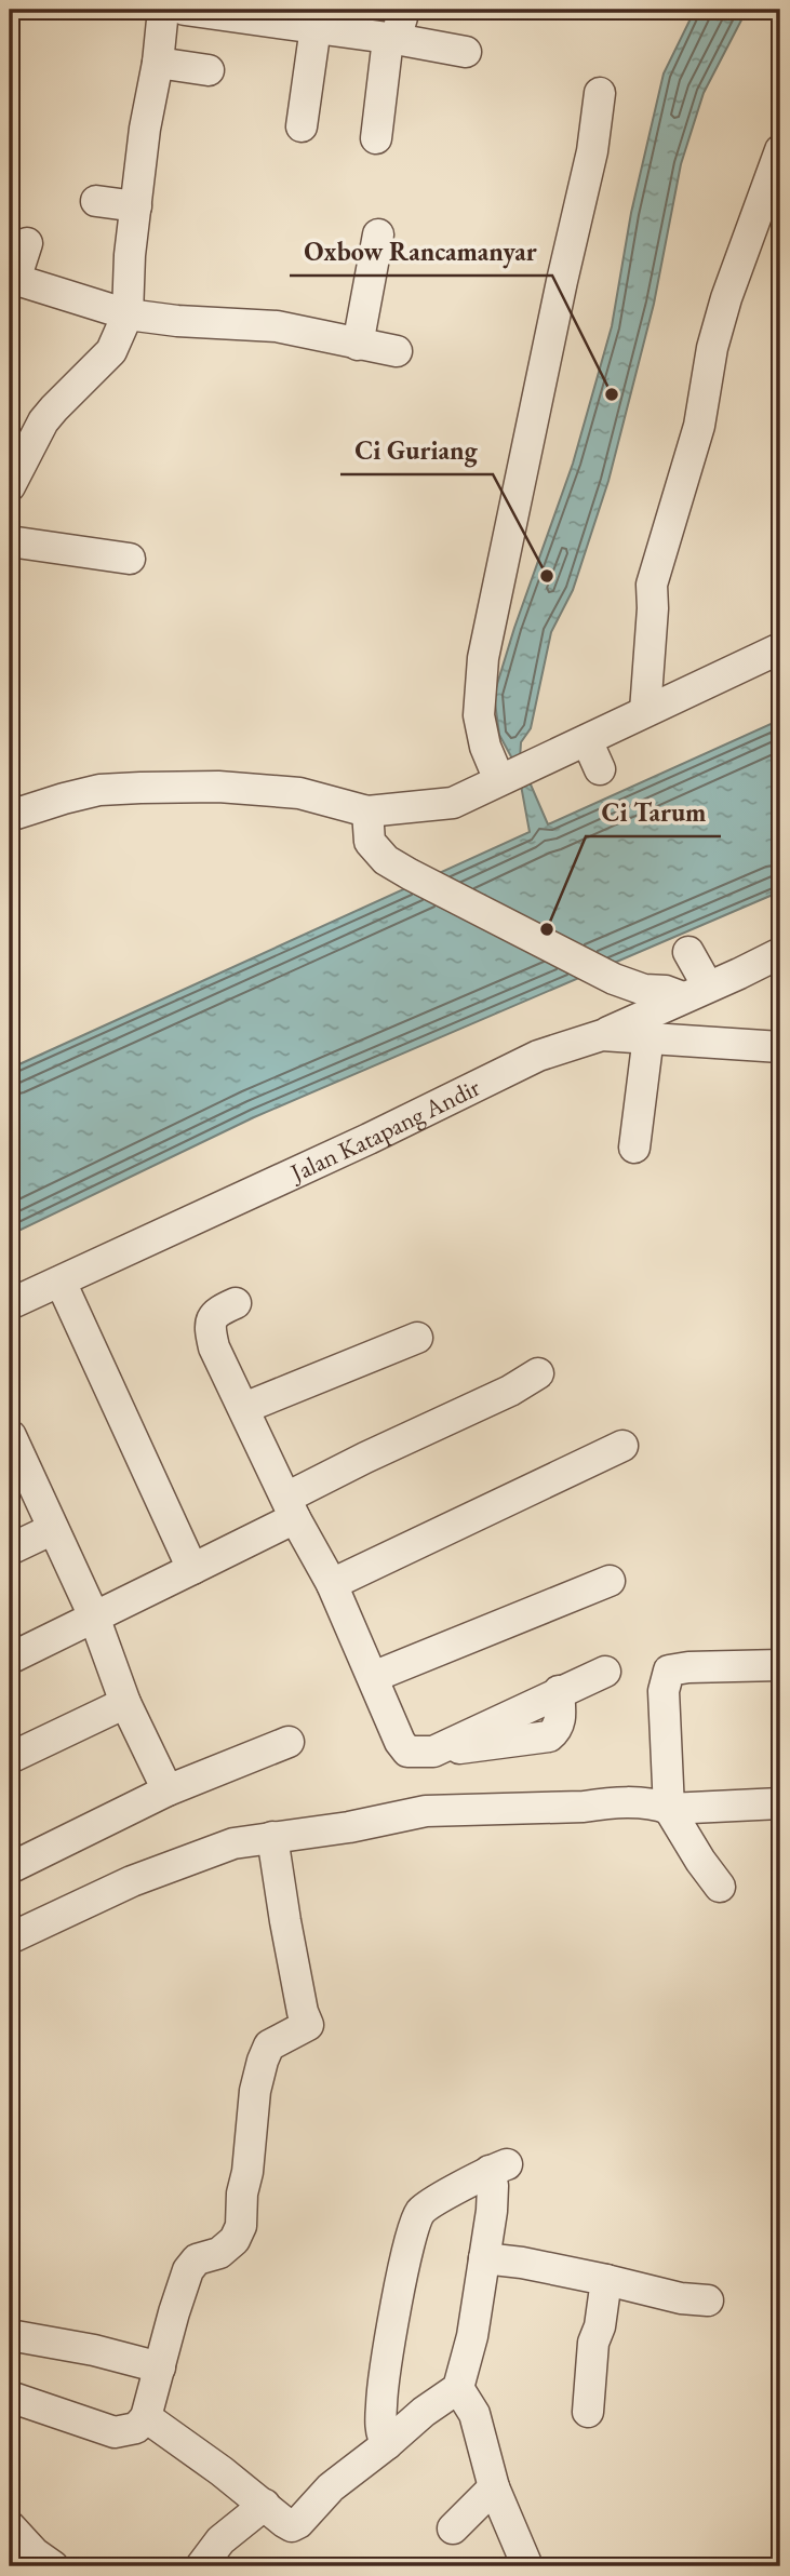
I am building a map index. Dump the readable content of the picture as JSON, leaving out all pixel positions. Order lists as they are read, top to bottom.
{
  "streets": {
    "street": ["Jalan Katapang Andir"]
  },
  "places": ["Oxbow Rancamanyar", "Ci Guriang", "Ci Tarum"]
}
